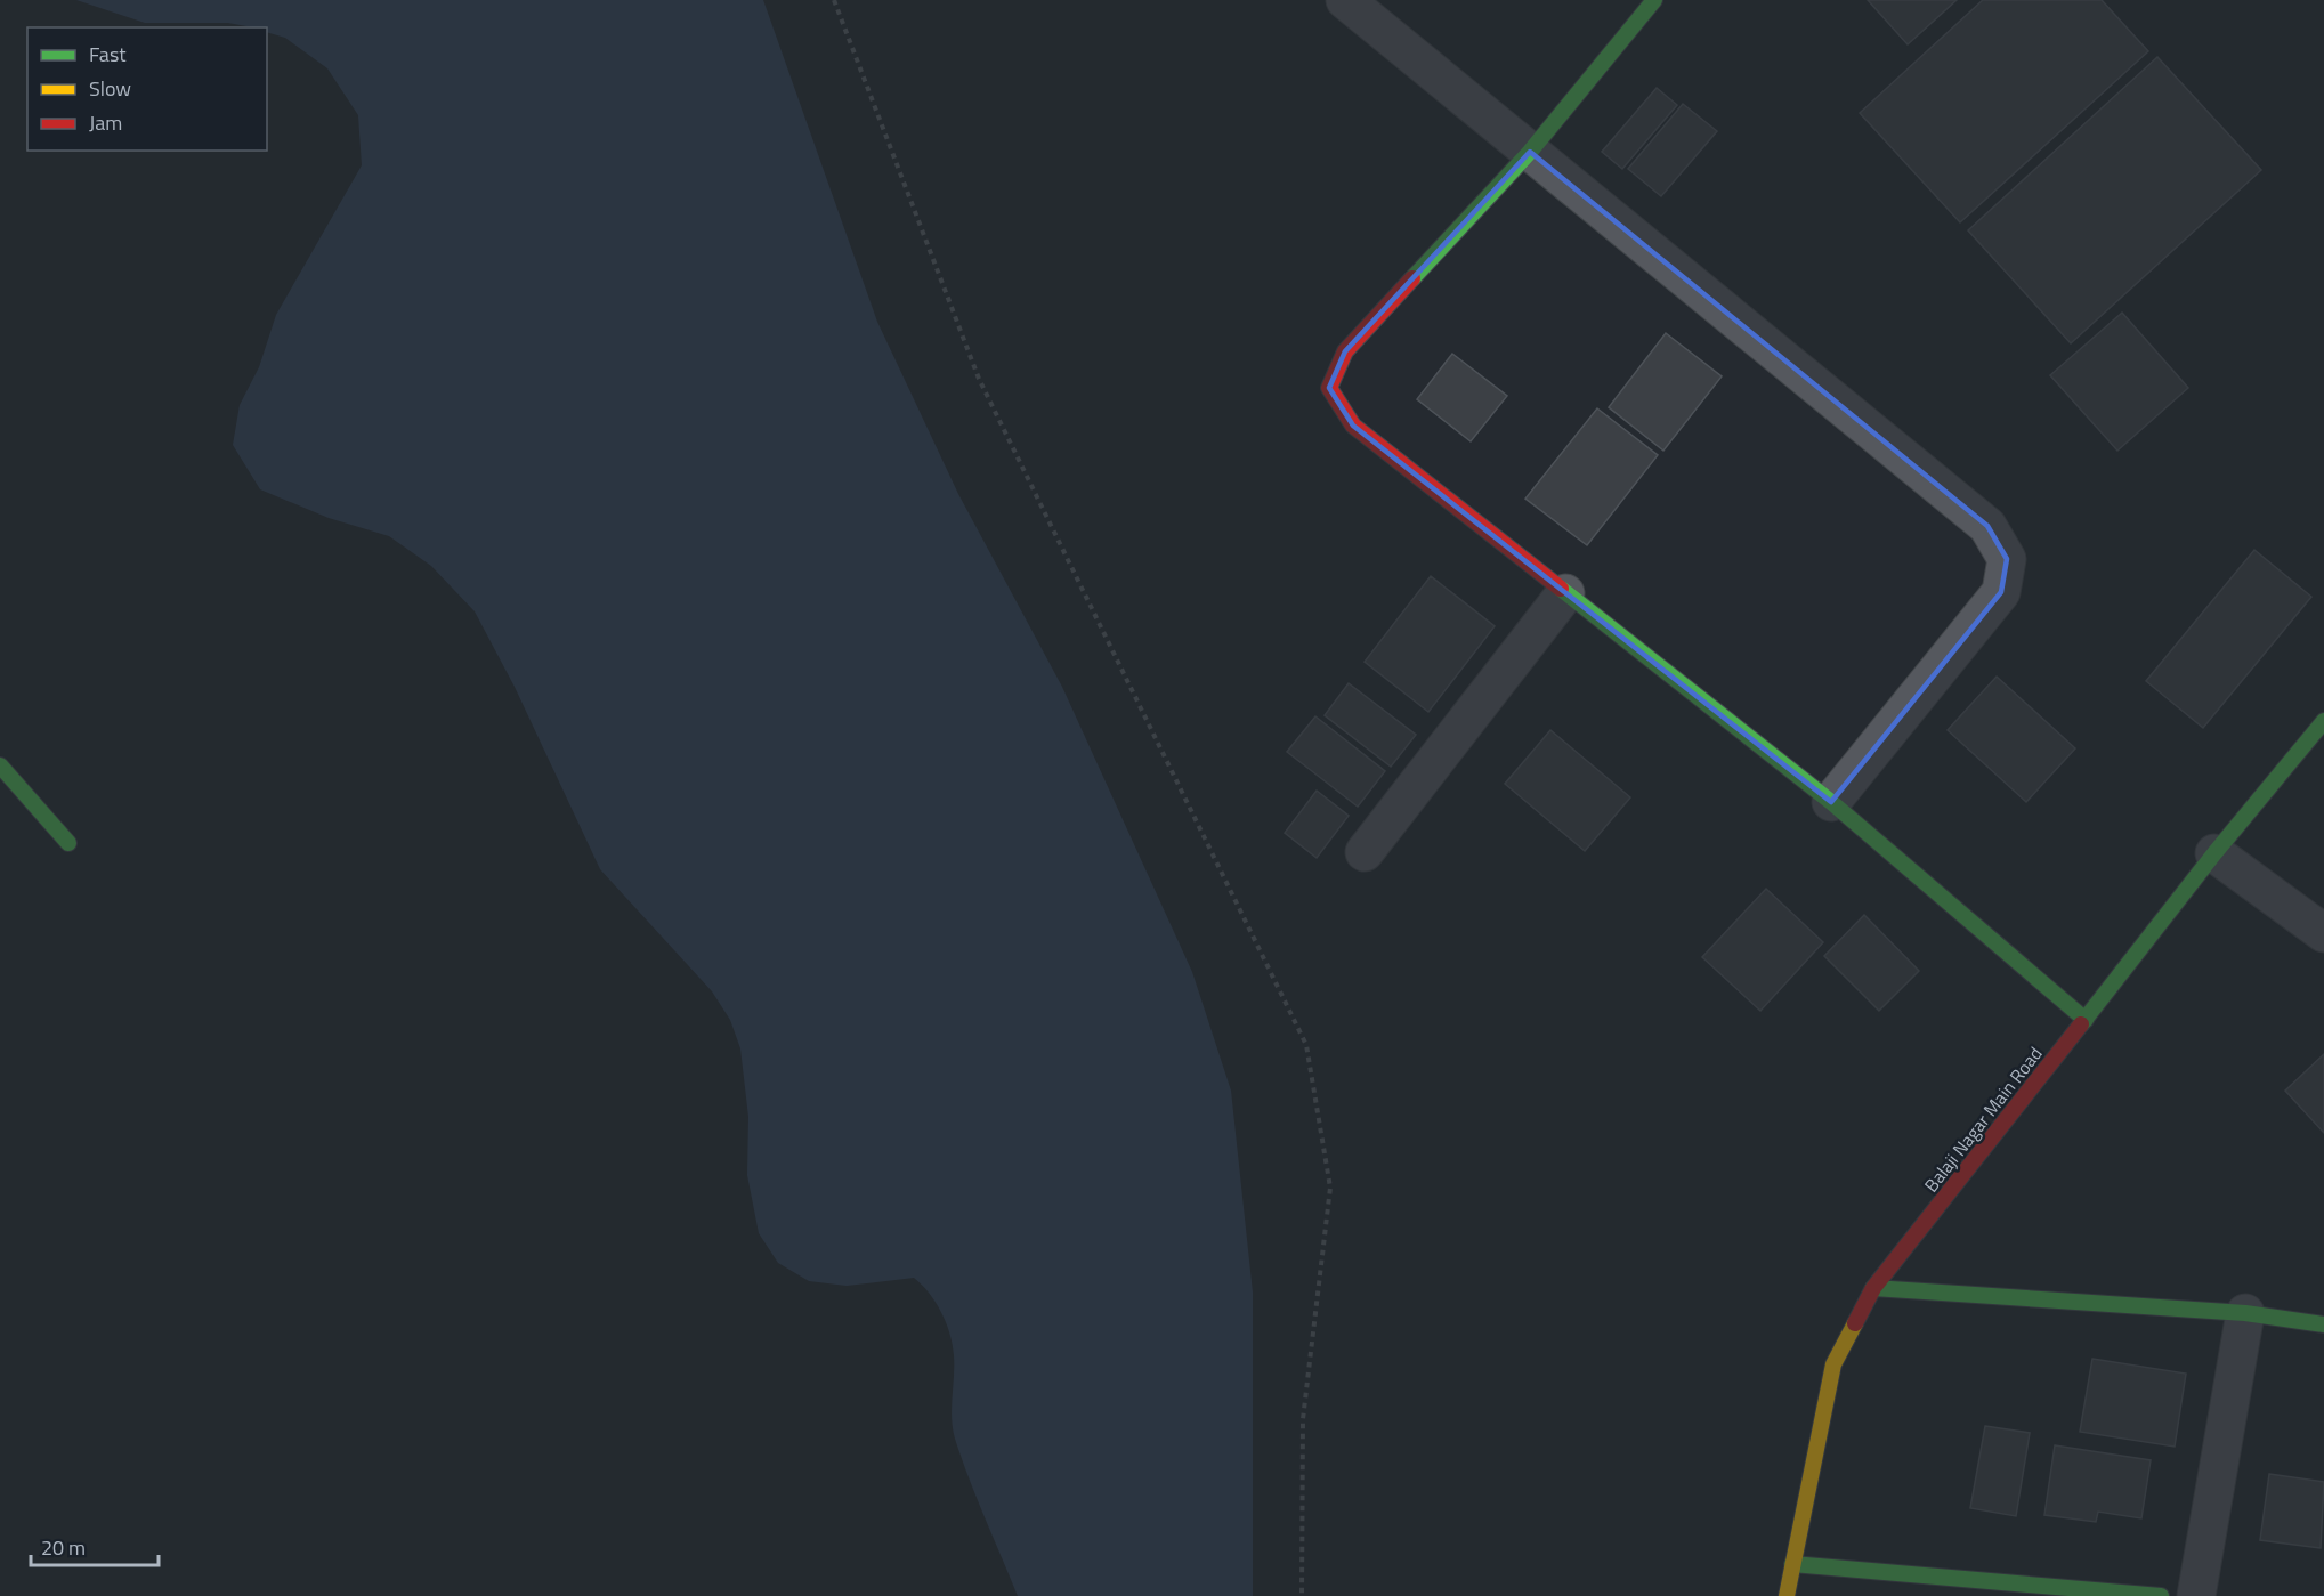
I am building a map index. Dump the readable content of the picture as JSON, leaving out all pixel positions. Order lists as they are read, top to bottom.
{
  "streets": {
    "street": ["Balaji Nagar Main Road"]
  },
  "legend": ["Fast", "Slow", "Jam"],
  "scale_bar": "20 m"
}
